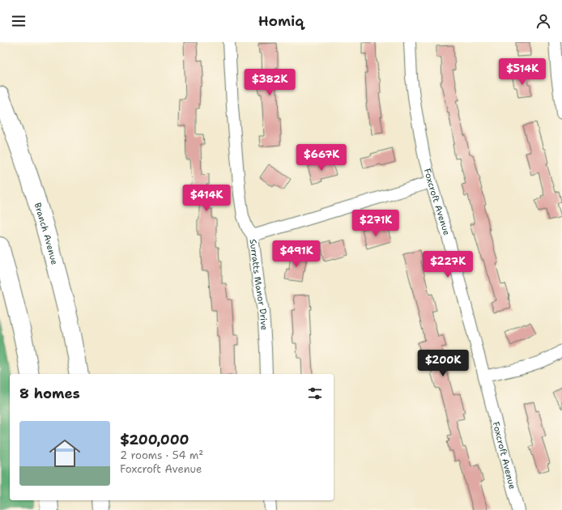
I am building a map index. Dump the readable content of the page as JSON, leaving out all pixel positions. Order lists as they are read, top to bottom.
{
  "streets": {
    "highway": ["Branch Avenue"],
    "street": ["Foxcroft Avenue", "Surratts Manor Drive"]
  },
  "page": {
    "header": "Homiq",
    "price": [
      "$514K",
      "$382K",
      "$667K",
      "$414K",
      "$271K",
      "$491K",
      "$227K",
      "$200K"
    ],
    "heading": "8 homes",
    "list": [
      {
        "name": "$200,000",
        "note": "2 rooms · 54 m² · Foxcroft Avenue"
      }
    ]
  }
}
